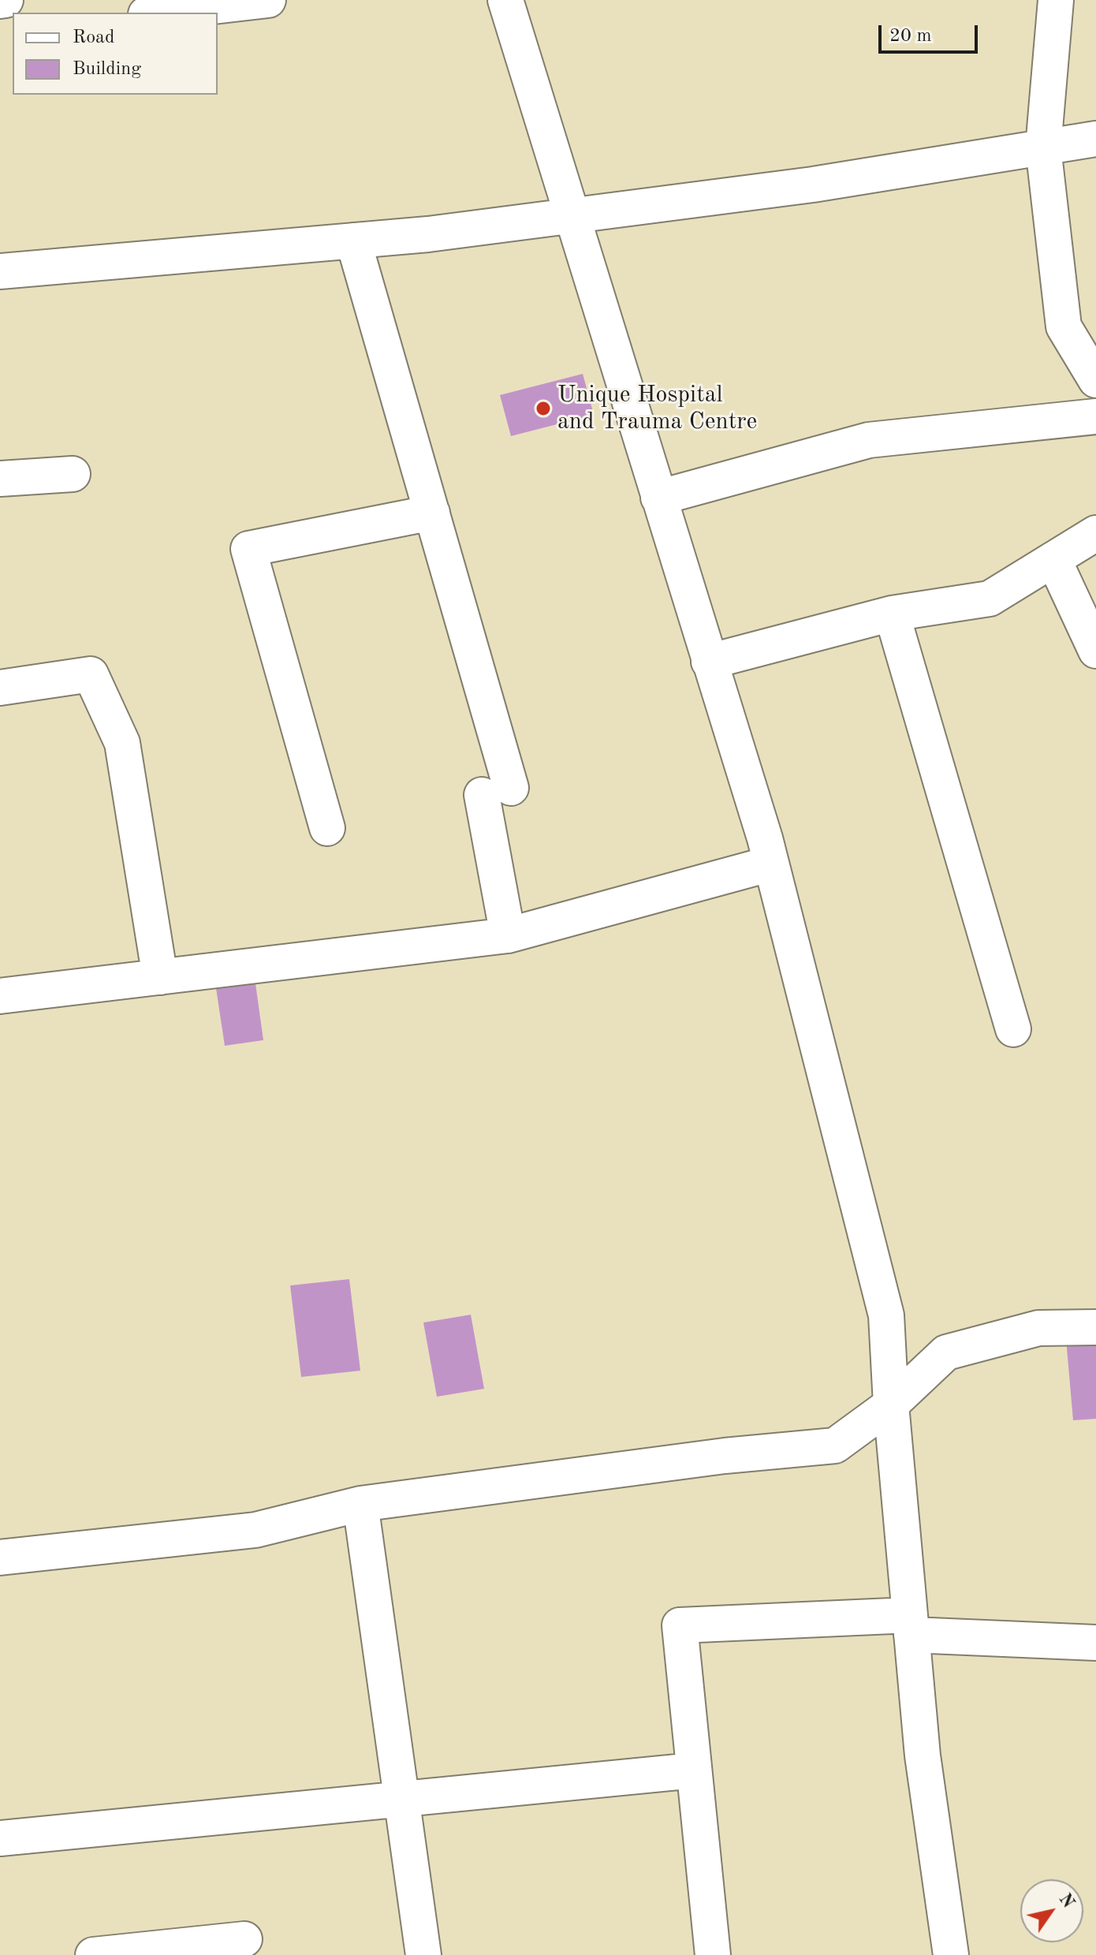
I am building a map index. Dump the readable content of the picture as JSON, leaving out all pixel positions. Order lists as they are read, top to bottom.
{
  "places": ["Unique Hospital and Trauma Centre"],
  "legend": ["Road", "Building"],
  "scale_bar": "20 m",
  "north": "top right"
}
